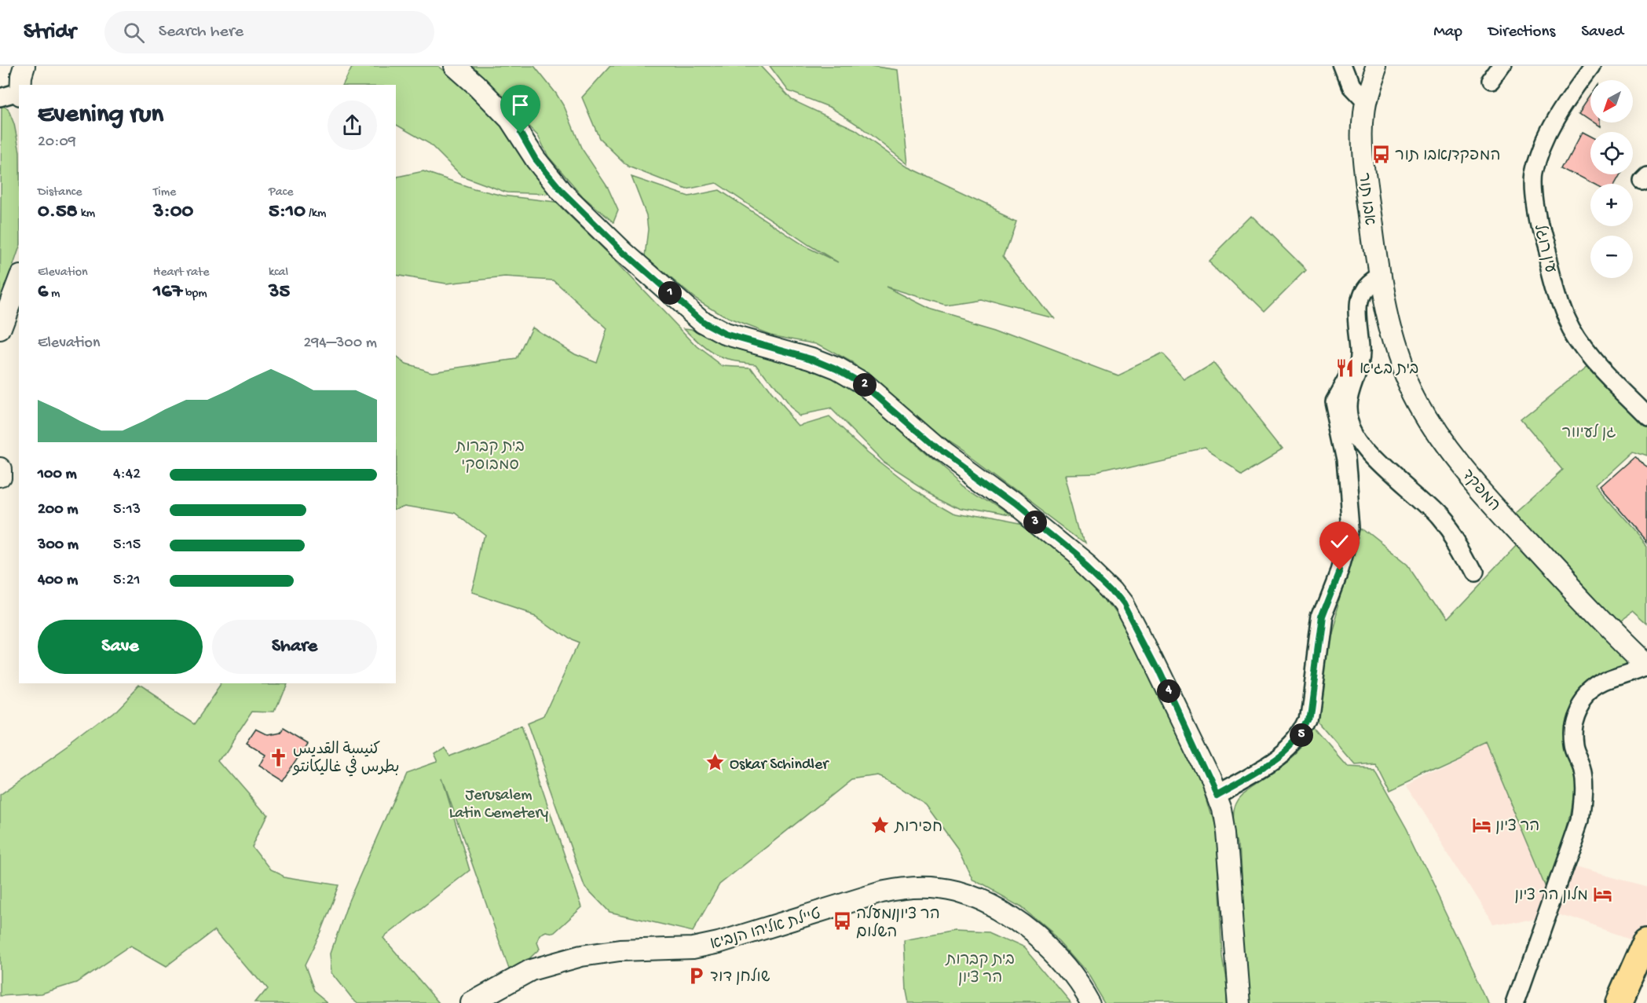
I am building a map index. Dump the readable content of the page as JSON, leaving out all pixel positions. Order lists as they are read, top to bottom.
{
  "streets": {
    "street": [
      "אבו תור",
      "עין רוגל",
      "המפקד",
      "טיילת אליהו הנביא"
    ]
  },
  "crossings": [
    ["אבו תור", "המפקד"]
  ],
  "parks": [
    "גן לעיוור",
    "בית קברות סמבוסקי",
    "Jerusalem Latin Cemetery",
    "בית קברות הר ציון"
  ],
  "places": {
    "bus stop": ["המפקד/אבו תור", "הר ציון/מעלה השלום"],
    "restaurant": ["בית בגיא"],
    "church": ["كنيسة القديس بطرس في غاليكانتو"],
    "place": ["Oskar Schindler", "חפירות"],
    "hotel": ["הר ציון", "מלון הר ציון"],
    "parking": ["שולחן דוד"]
  },
  "north": "bottom left",
  "page": {
    "header": "Stridr",
    "search": "Search here",
    "nav": ["Map", "Directions", "Saved"],
    "map_buttons": ["+", "−"],
    "heading": ["Evening run", "20:09"],
    "stats": [
      ["Distance", "0.58 km"],
      ["Time", "3:00"],
      ["Pace", "5:10 /km"],
      ["Elevation", "6 m"],
      ["Heart rate", "167 bpm"],
      ["kcal", "35"]
    ],
    "pins": [
      "1",
      "2",
      "3",
      "4",
      "5"
    ],
    "chart": ["Elevation", "294–300 m"],
    "list": [
      {
        "name": "100 m",
        "note": "4:42"
      },
      {
        "name": "200 m",
        "note": "5:13"
      },
      {
        "name": "300 m",
        "note": "5:15"
      },
      {
        "name": "400 m",
        "note": "5:21"
      }
    ],
    "buttons": ["Save", "Share"]
  }
}
